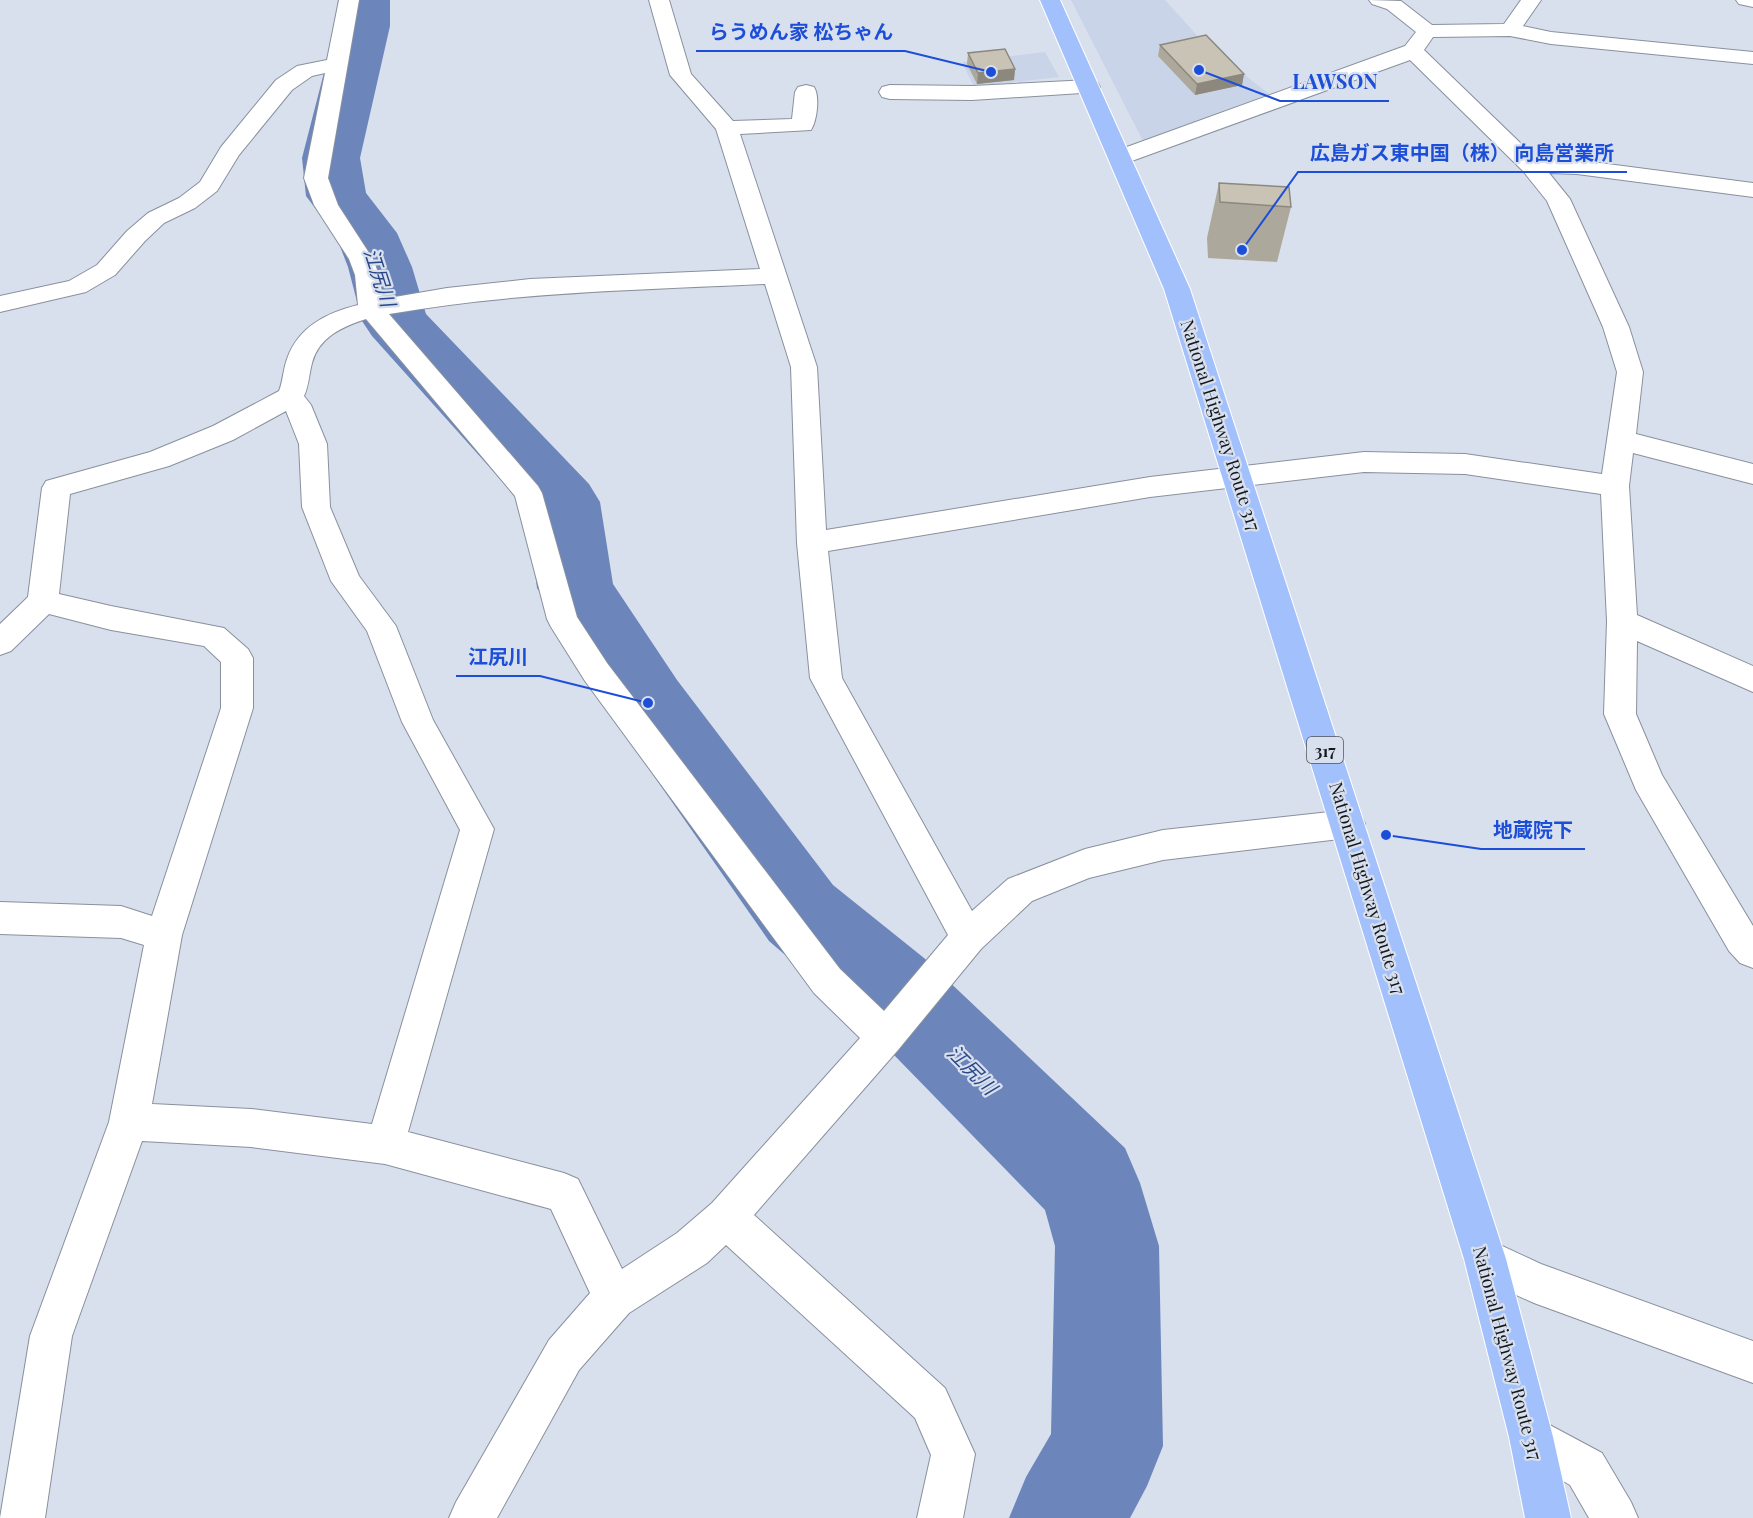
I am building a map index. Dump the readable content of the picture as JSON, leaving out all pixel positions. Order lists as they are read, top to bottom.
{
  "streets": {
    "highway": ["National Highway Route 317", "317"]
  },
  "water": ["江尻川"],
  "places": [
    "LAWSON",
    "らうめん家 松ちゃん",
    "広島ガス東中国（株） 向島営業所",
    "江尻川",
    "地蔵院下"
  ]
}
